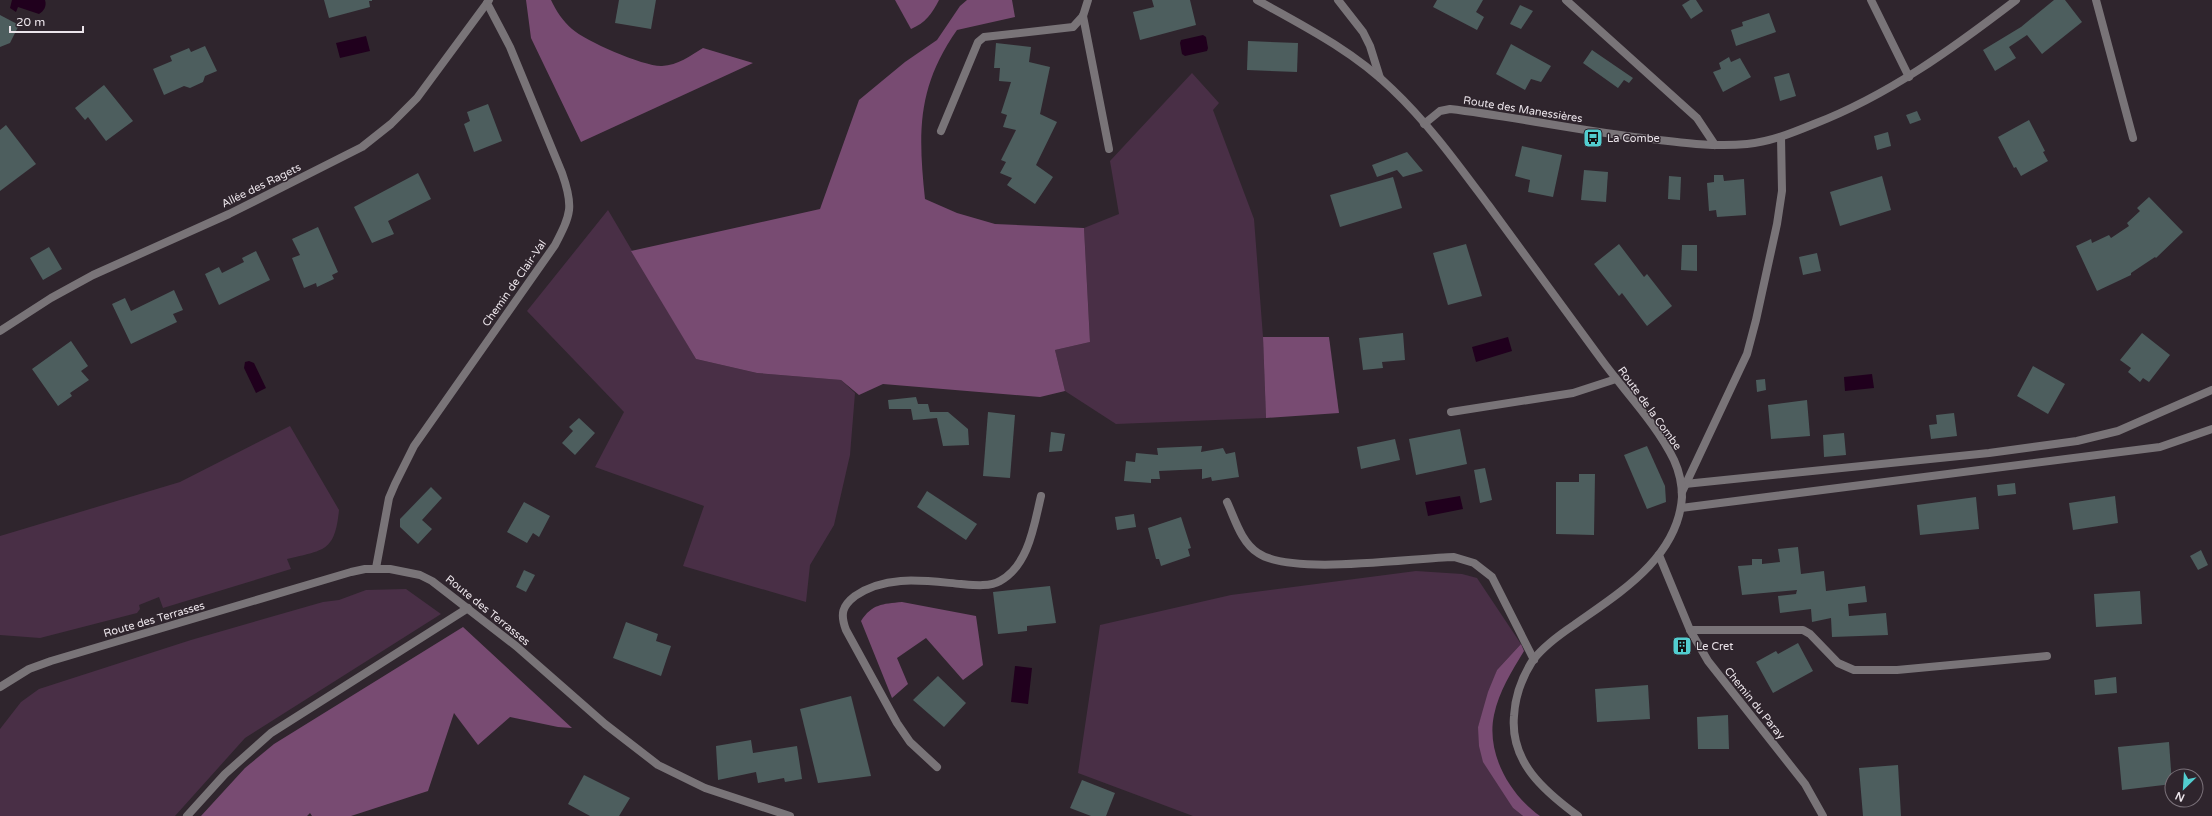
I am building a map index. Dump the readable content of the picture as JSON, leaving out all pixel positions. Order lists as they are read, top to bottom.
{
  "streets": {
    "street": [
      "Route des Manessières",
      "Allée des Ragets",
      "Chemin de Clair-Val",
      "Route de la Combe",
      "Route des Terrasses",
      "Chemin du Paray"
    ]
  },
  "crossings": [
    ["Route des Manessières", "Route de la Combe"],
    ["Allée des Ragets", "Chemin de Clair-Val"],
    ["Chemin de Clair-Val", "Route des Terrasses"],
    ["Route de la Combe", "Chemin du Paray"]
  ],
  "places": {
    "bus stop": ["La Combe"],
    "building": ["Le Cret"]
  },
  "scale_bar": "20 m",
  "north": "bottom left"
}
